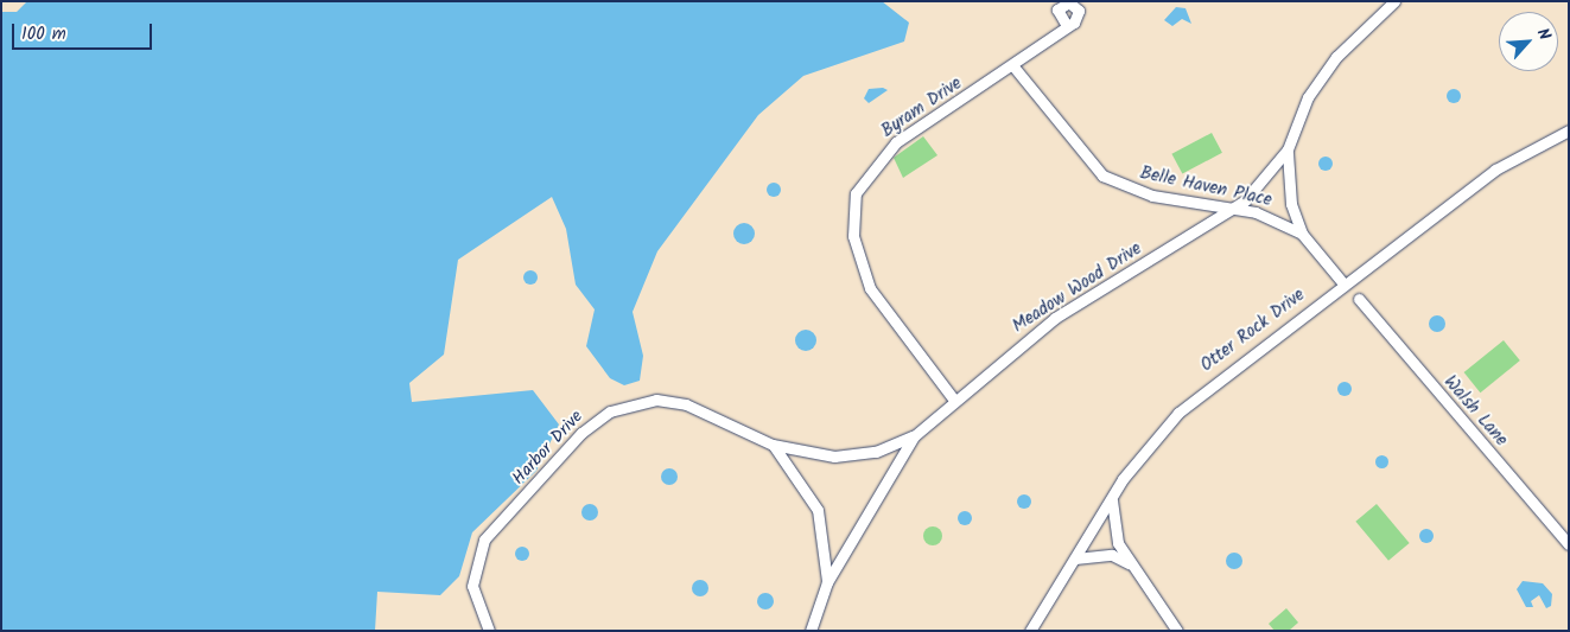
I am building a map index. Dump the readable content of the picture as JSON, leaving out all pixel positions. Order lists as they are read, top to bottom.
{
  "streets": {
    "street": [
      "Byram Drive",
      "Belle Haven Place",
      "Meadow Wood Drive",
      "Otter Rock Drive",
      "Walsh Lane",
      "Harbor Drive"
    ]
  },
  "crossings": [
    ["Byram Drive", "Belle Haven Place"],
    ["Byram Drive", "Meadow Wood Drive"],
    ["Belle Haven Place", "Meadow Wood Drive"],
    ["Meadow Wood Drive", "Harbor Drive"]
  ],
  "scale_bar": "100 m",
  "north": "top right"
}
